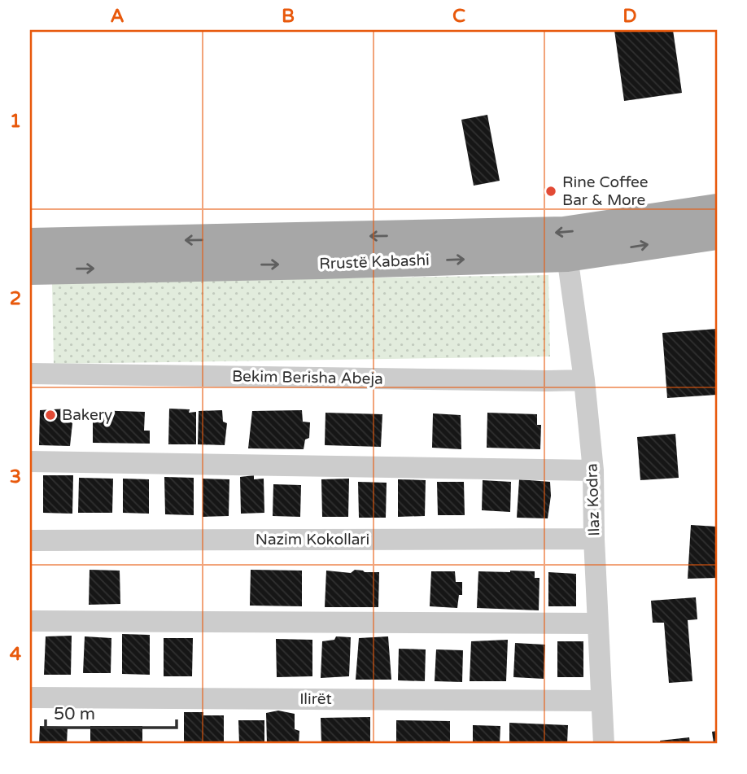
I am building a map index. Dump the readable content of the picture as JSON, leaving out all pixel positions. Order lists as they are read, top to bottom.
{
  "streets": {
    "main road": ["Rrustë Kabashi"],
    "street": [
      "Bekim Berisha Abeja",
      "Ilaz Kodra",
      "Nazim Kokollari",
      "Ilirët"
    ]
  },
  "crossings": [
    ["Rrustë Kabashi", "Ilaz Kodra"],
    ["Bekim Berisha Abeja", "Ilaz Kodra"],
    ["Ilaz Kodra", "Nazim Kokollari"],
    ["Ilaz Kodra", "Ilirët"]
  ],
  "places": ["Rine Coffee Bar & More", "Bakery"],
  "scale_bar": "50 m",
  "grid": {
    "columns": [
      "A",
      "B",
      "C",
      "D"
    ],
    "rows": [
      "1",
      "2",
      "3",
      "4"
    ]
  }
}
